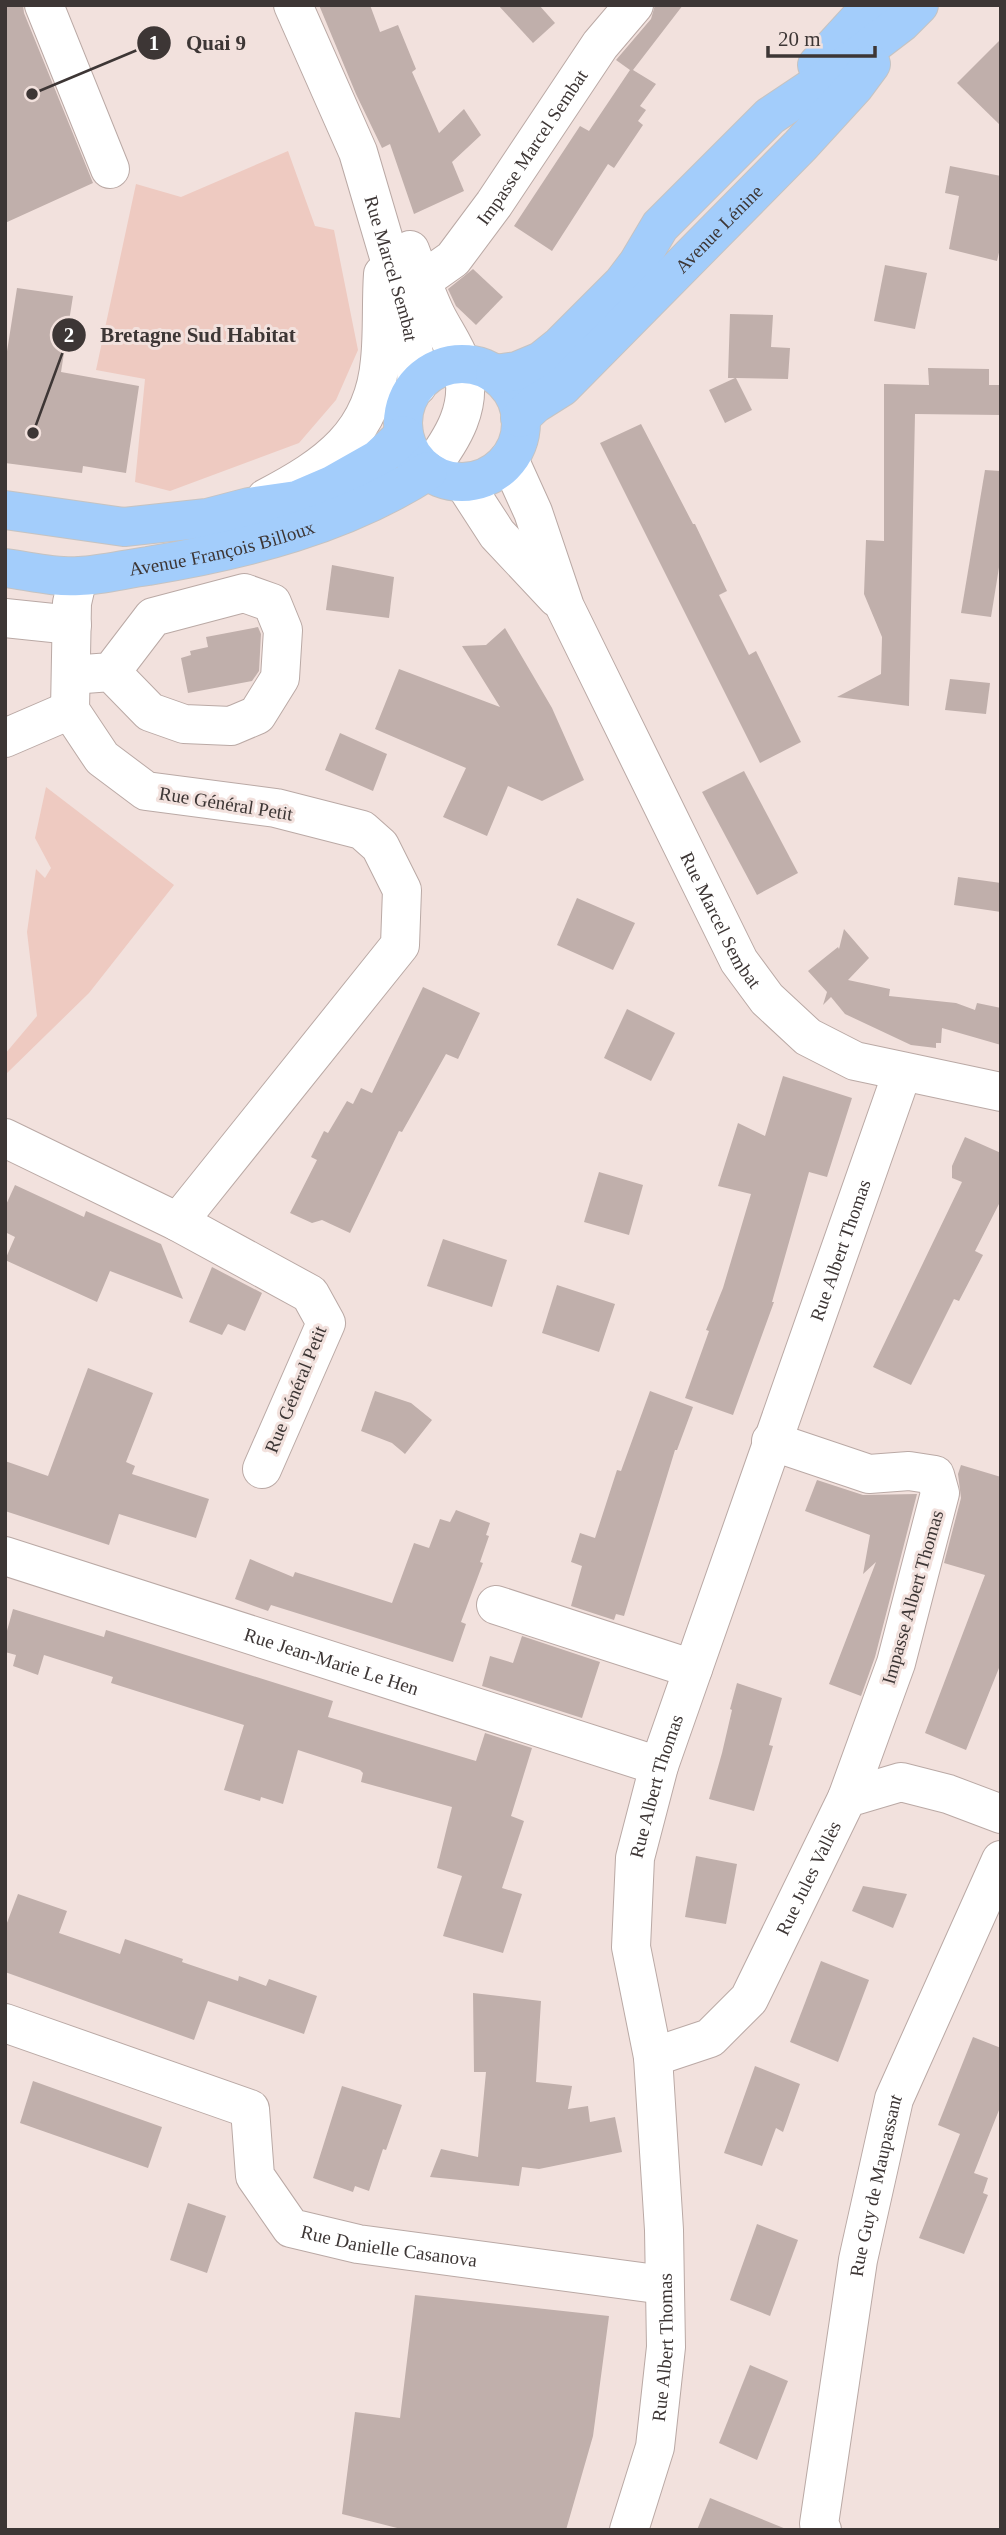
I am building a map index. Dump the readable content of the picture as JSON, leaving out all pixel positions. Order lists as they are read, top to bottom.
{
  "streets": {
    "main road": ["Avenue Lénine", "Avenue François Billoux"],
    "street": [
      "Impasse Marcel Sembat",
      "Rue Marcel Sembat",
      "Rue Général Petit",
      "Rue Albert Thomas",
      "Impasse Albert Thomas",
      "Rue Jean-Marie Le Hen",
      "Rue Jules Vallès",
      "Rue Guy de Maupassant",
      "Rue Danielle Casanova"
    ]
  },
  "crossings": [
    ["Impasse Marcel Sembat", "Rue Marcel Sembat"],
    ["Avenue Lénine", "Rue Marcel Sembat"],
    ["Rue Marcel Sembat", "Avenue François Billoux"],
    ["Rue Marcel Sembat", "Rue Albert Thomas"],
    ["Rue Albert Thomas", "Impasse Albert Thomas"],
    ["Rue Albert Thomas", "Rue Jean-Marie Le Hen"],
    ["Rue Albert Thomas", "Rue Jules Vallès"],
    ["Rue Albert Thomas", "Rue Danielle Casanova"],
    ["Impasse Albert Thomas", "Rue Jules Vallès"]
  ],
  "places": ["Quai 9", "Bretagne Sud Habitat"],
  "scale_bar": "20 m"
}
